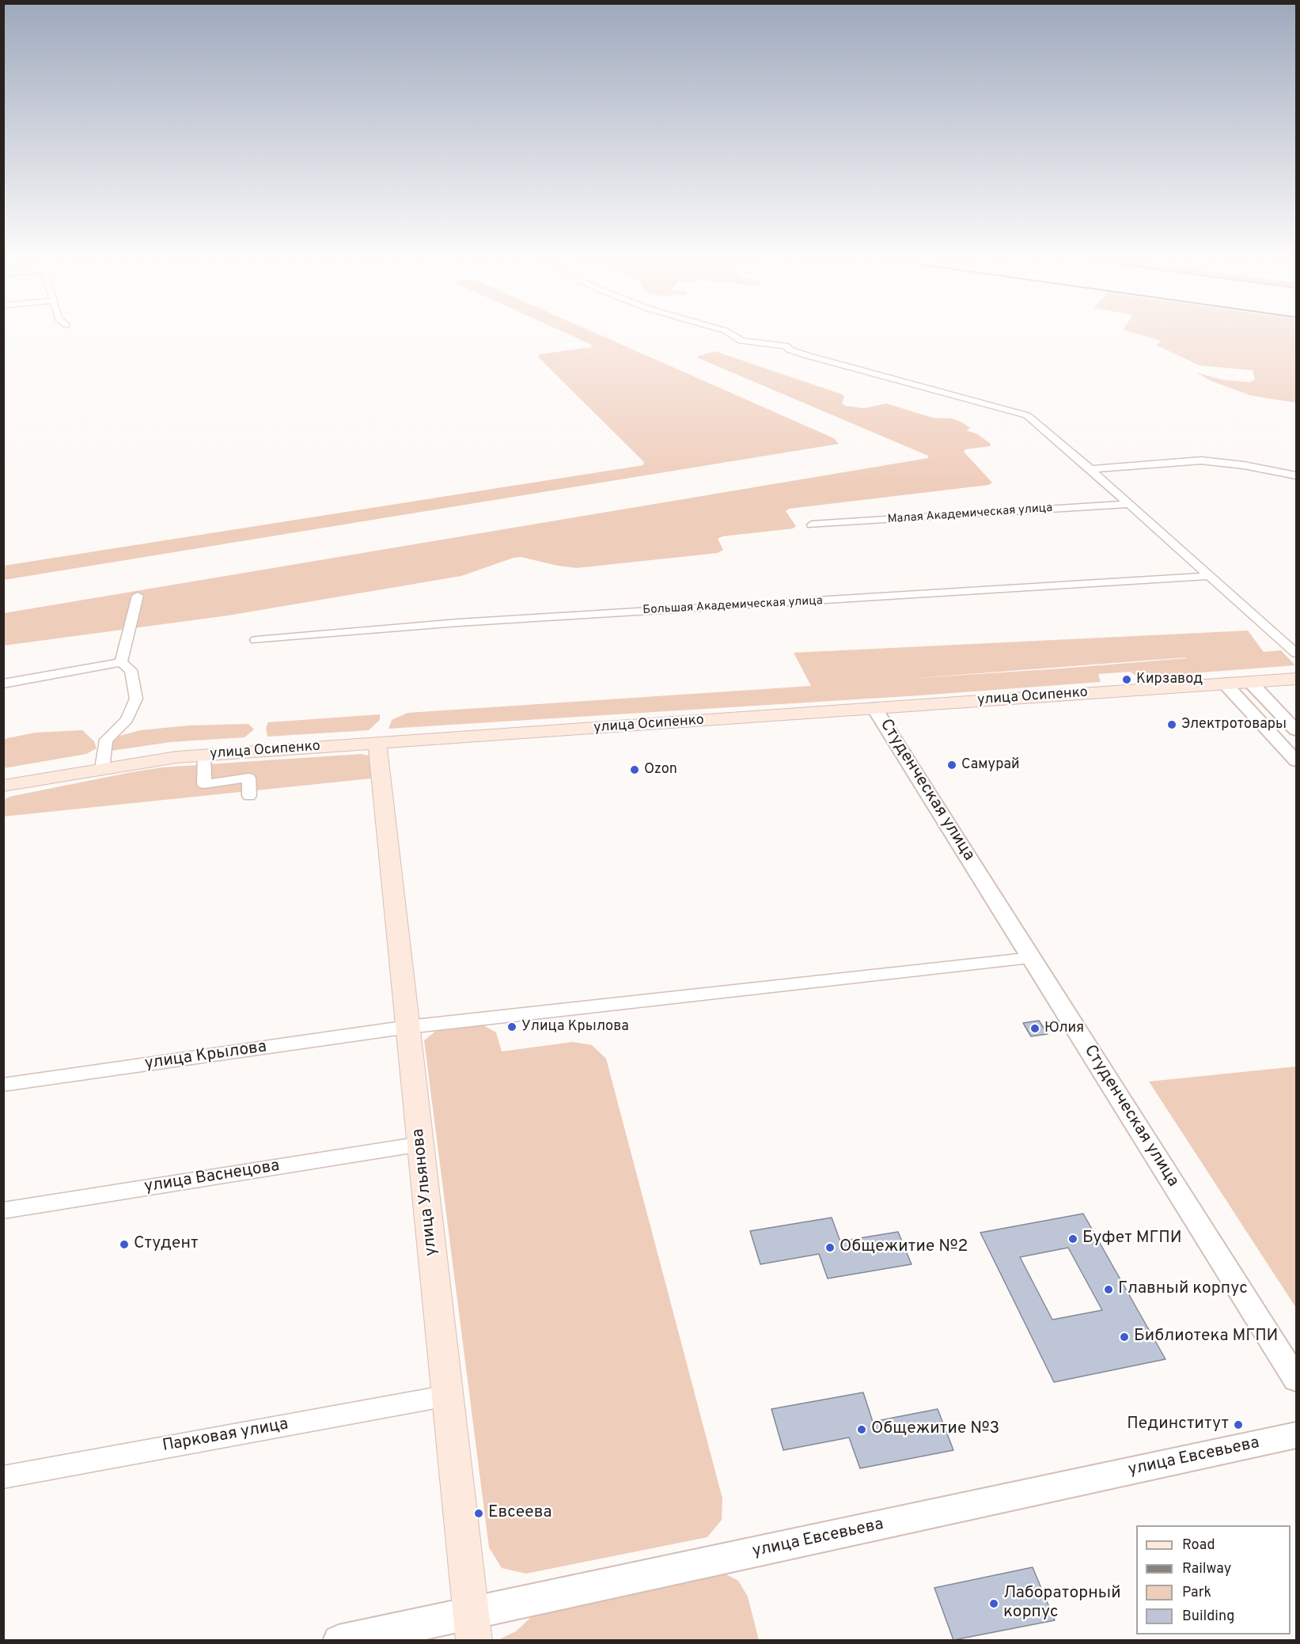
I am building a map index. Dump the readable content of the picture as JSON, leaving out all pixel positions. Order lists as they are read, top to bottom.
{
  "streets": {
    "main road": ["улица Осипенко", "улица Ульянова"],
    "street": [
      "Малая Академическая улица",
      "Большая Академическая улица",
      "Студенческая улица",
      "улица Крылова",
      "улица Васнецова",
      "Парковая улица",
      "улица Евсевьева"
    ]
  },
  "crossings": [
    ["улица Осипенко", "Студенческая улица"],
    ["улица Осипенко", "улица Ульянова"],
    ["Студенческая улица", "улица Крылова"],
    ["улица Крылова", "улица Ульянова"],
    ["улица Васнецова", "улица Ульянова"],
    ["улица Ульянова", "Парковая улица"],
    ["улица Ульянова", "улица Евсевьева"]
  ],
  "places": [
    "Кирзавод",
    "Электротовары",
    "Самурай",
    "Ozon",
    "Улица Крылова",
    "Юлия",
    "Буфет МГПИ",
    "Студент",
    "Общежитие №2",
    "Главный корпус",
    "Библиотека МГПИ",
    "Пединститут",
    "Общежитие №3",
    "Евсеева",
    "Лабораторный корпус"
  ],
  "legend": [
    "Road",
    "Railway",
    "Park",
    "Building"
  ]
}
